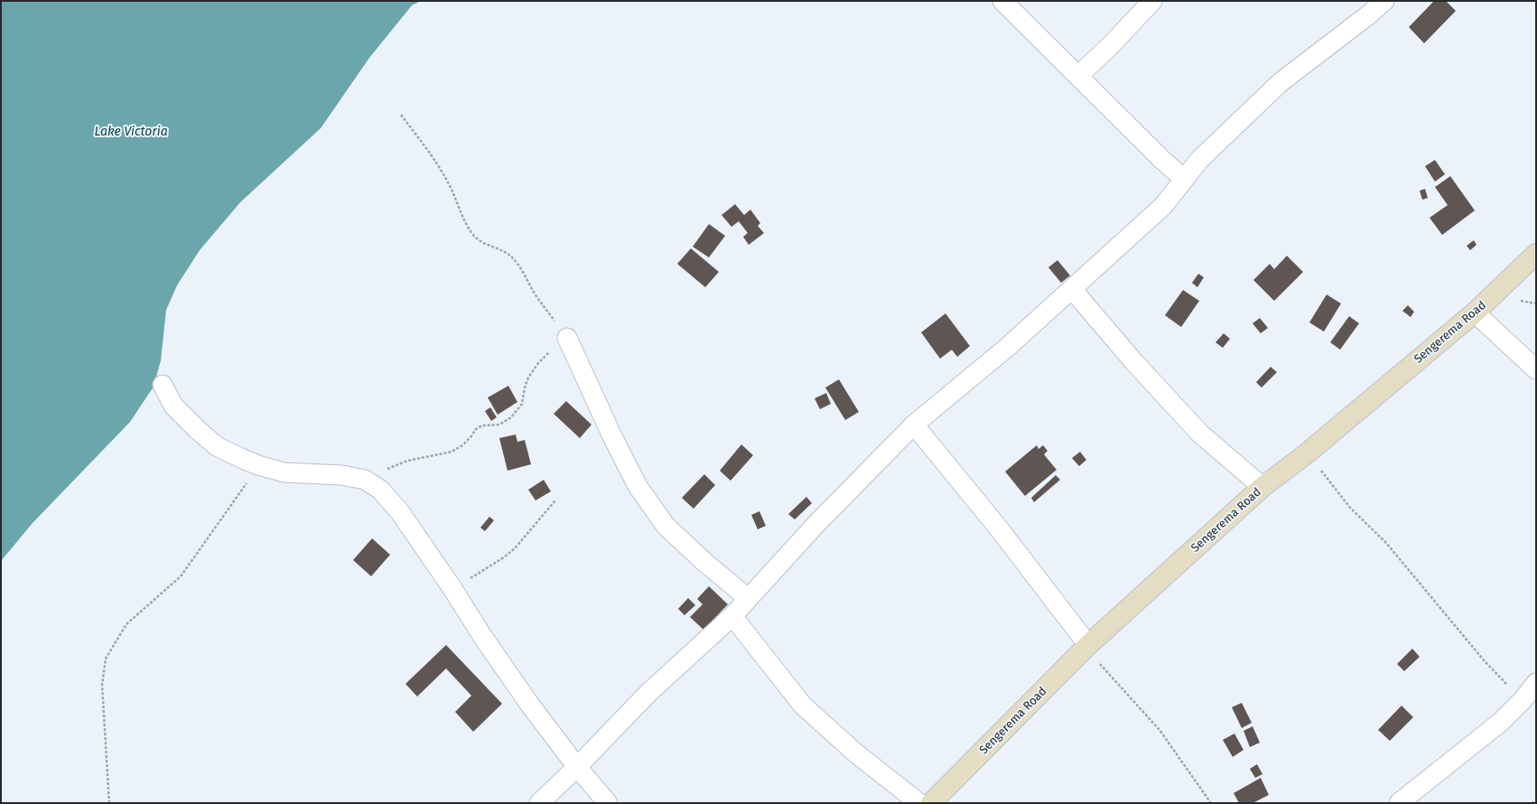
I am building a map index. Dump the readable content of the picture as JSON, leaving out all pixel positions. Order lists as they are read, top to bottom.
{
  "streets": {
    "main road": ["Sengerema Road"]
  },
  "water": ["Lake Victoria"]
}
